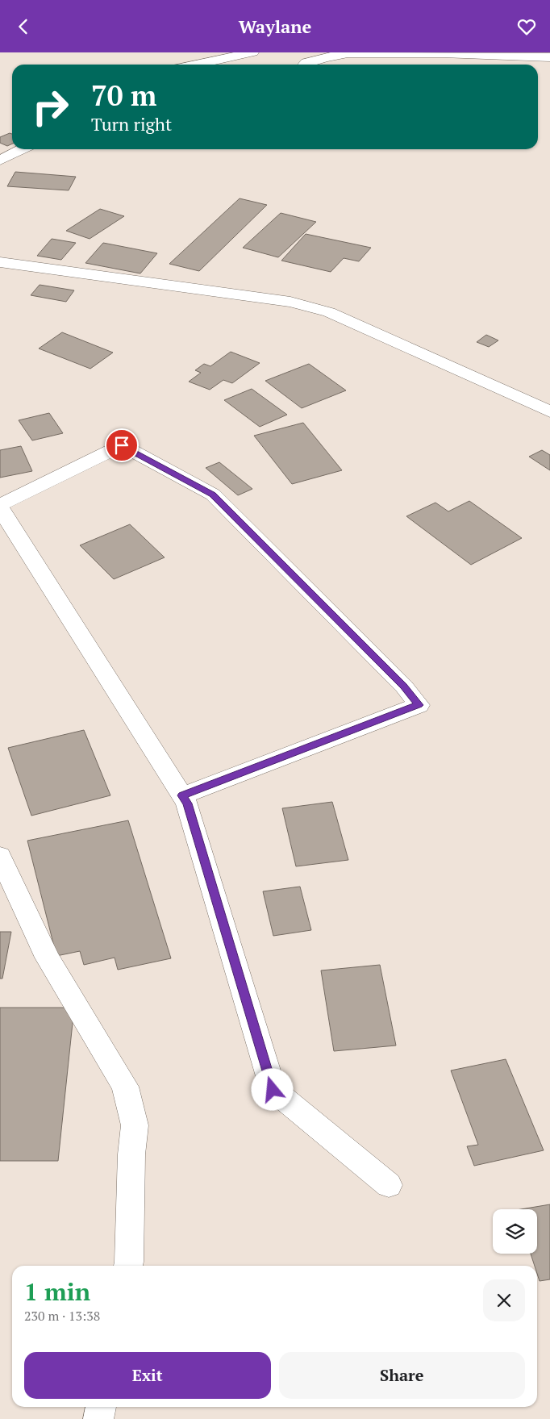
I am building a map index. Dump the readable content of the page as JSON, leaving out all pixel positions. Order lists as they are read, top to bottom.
{
  "page": {
    "header": "Waylane",
    "turn": ["70 m", "Turn right"],
    "heading": ["1 min", "230 m · 13:38"],
    "buttons": ["Exit", "Share"]
  }
}
